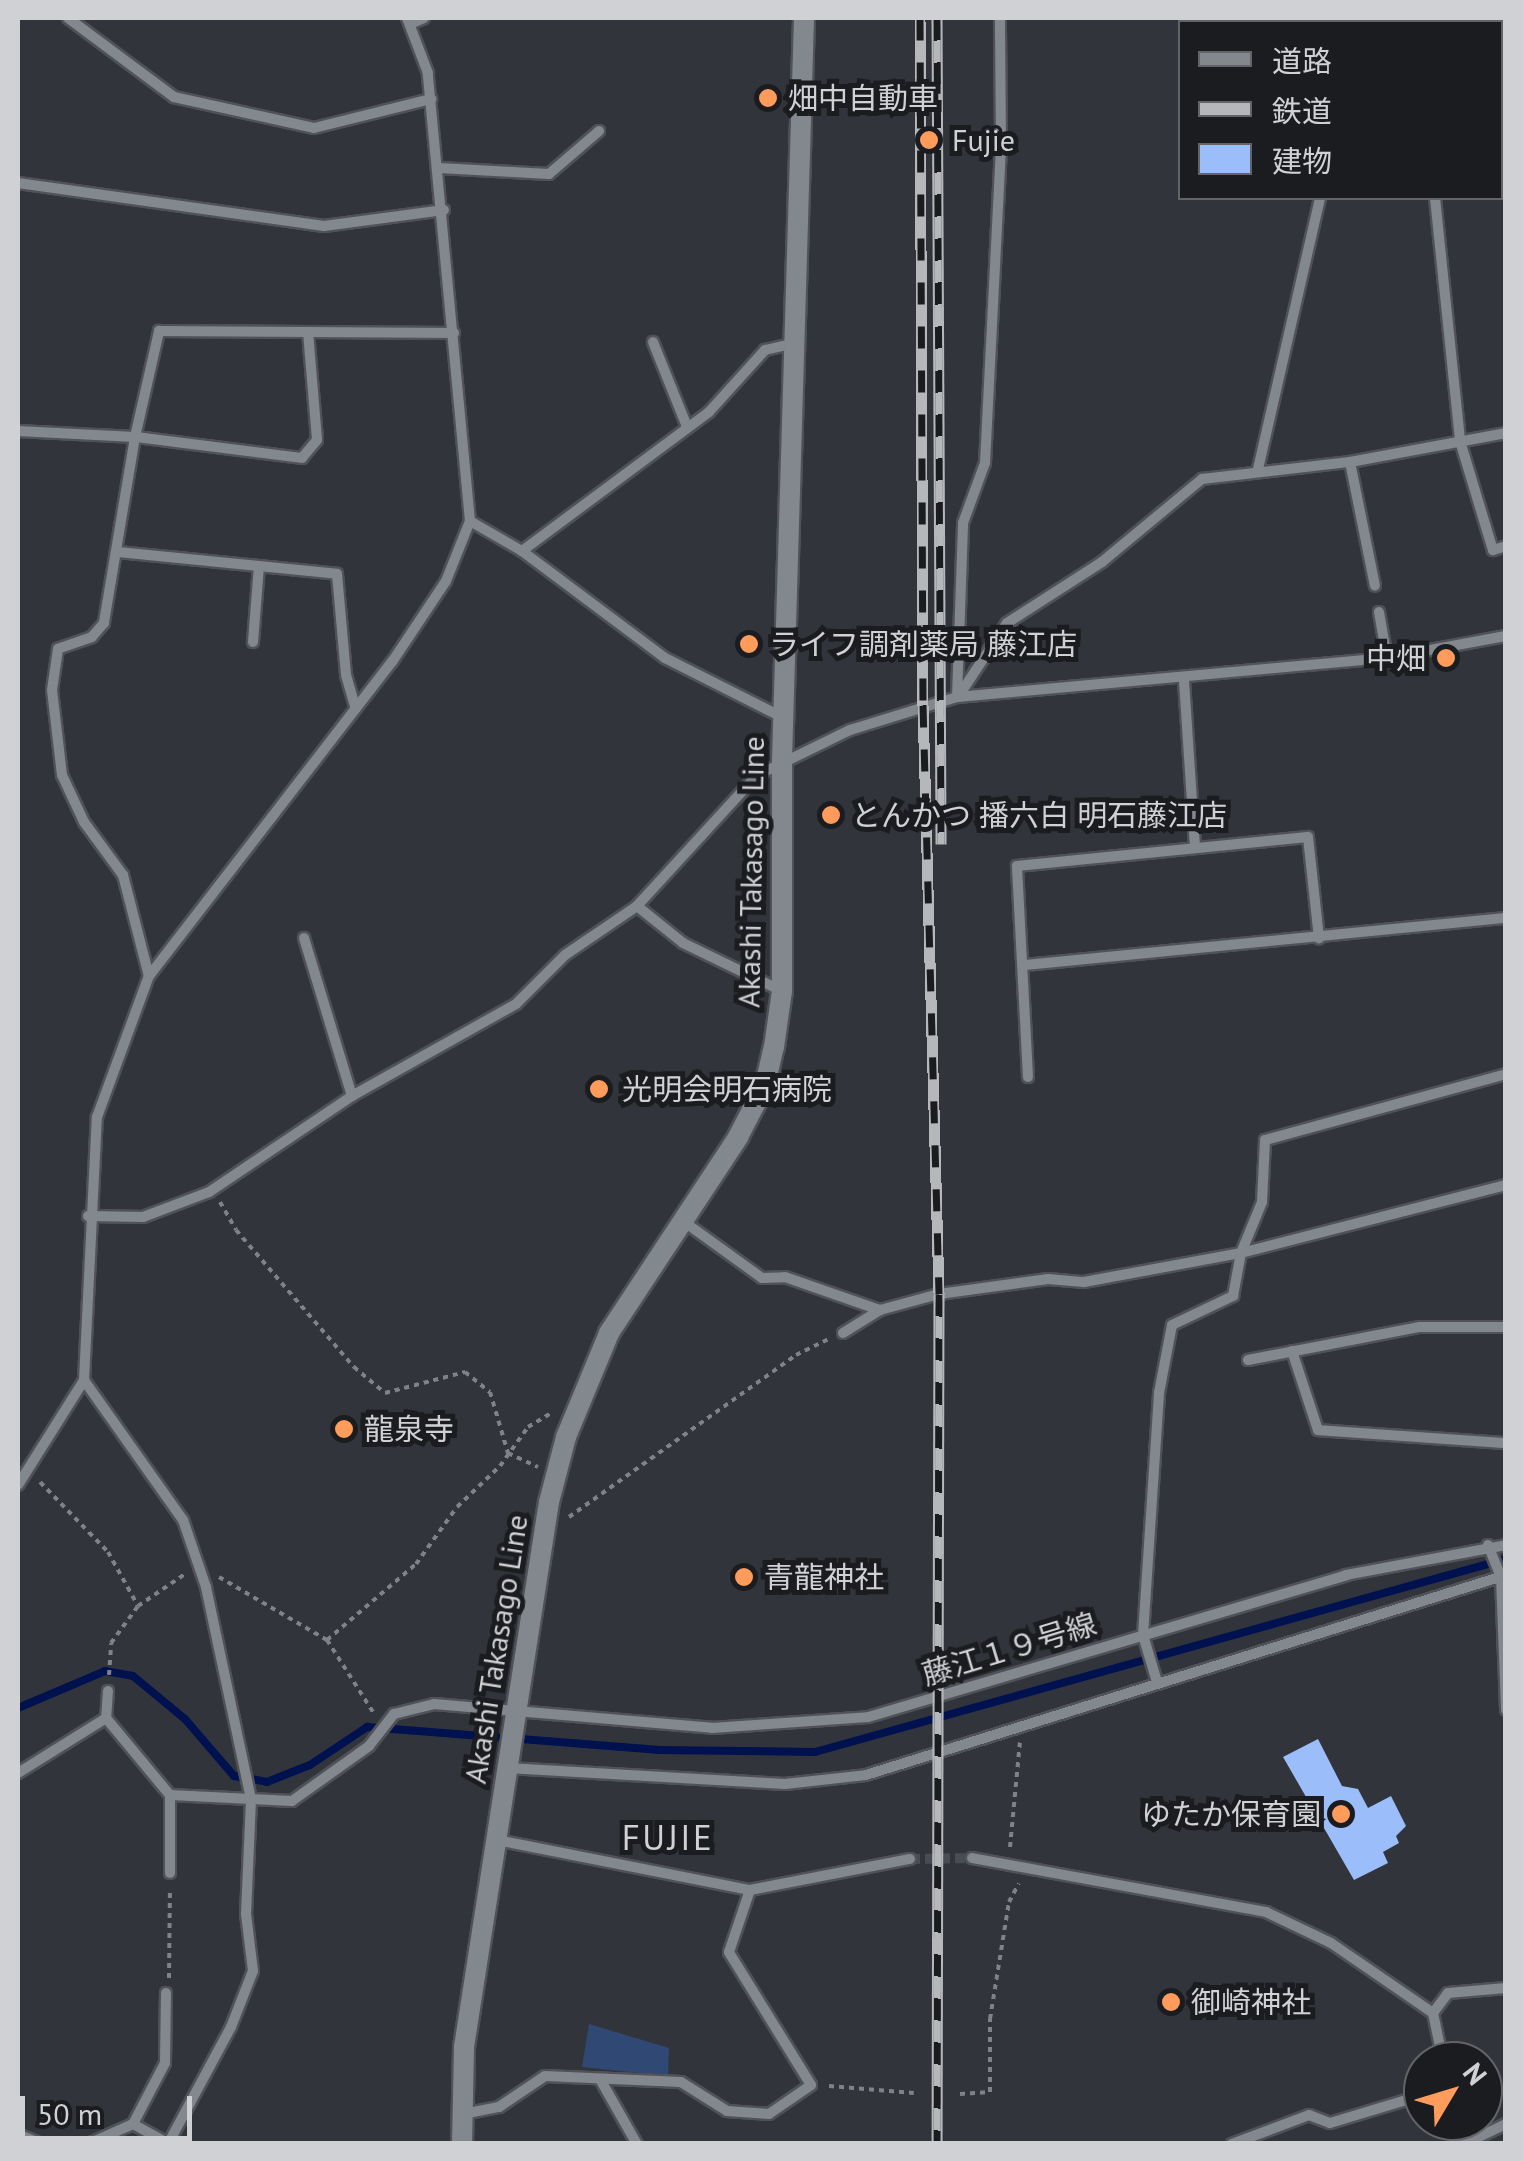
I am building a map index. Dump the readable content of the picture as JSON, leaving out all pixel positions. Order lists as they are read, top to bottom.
{
  "streets": {
    "main road": ["Akashi Takasago Line"],
    "street": ["藤江１９号線"]
  },
  "crossings": [
    ["Akashi Takasago Line", "藤江１９号線"]
  ],
  "districts": ["FUJIE"],
  "places": [
    "畑中自動車",
    "Fujie",
    "ライフ調剤薬局 藤江店",
    "中畑",
    "とんかつ 播六白 明石藤江店",
    "光明会明石病院",
    "龍泉寺",
    "青龍神社",
    "ゆたか保育園",
    "御崎神社"
  ],
  "legend": ["道路", "鉄道", "建物"],
  "scale_bar": "50 m",
  "north": "top right"
}
